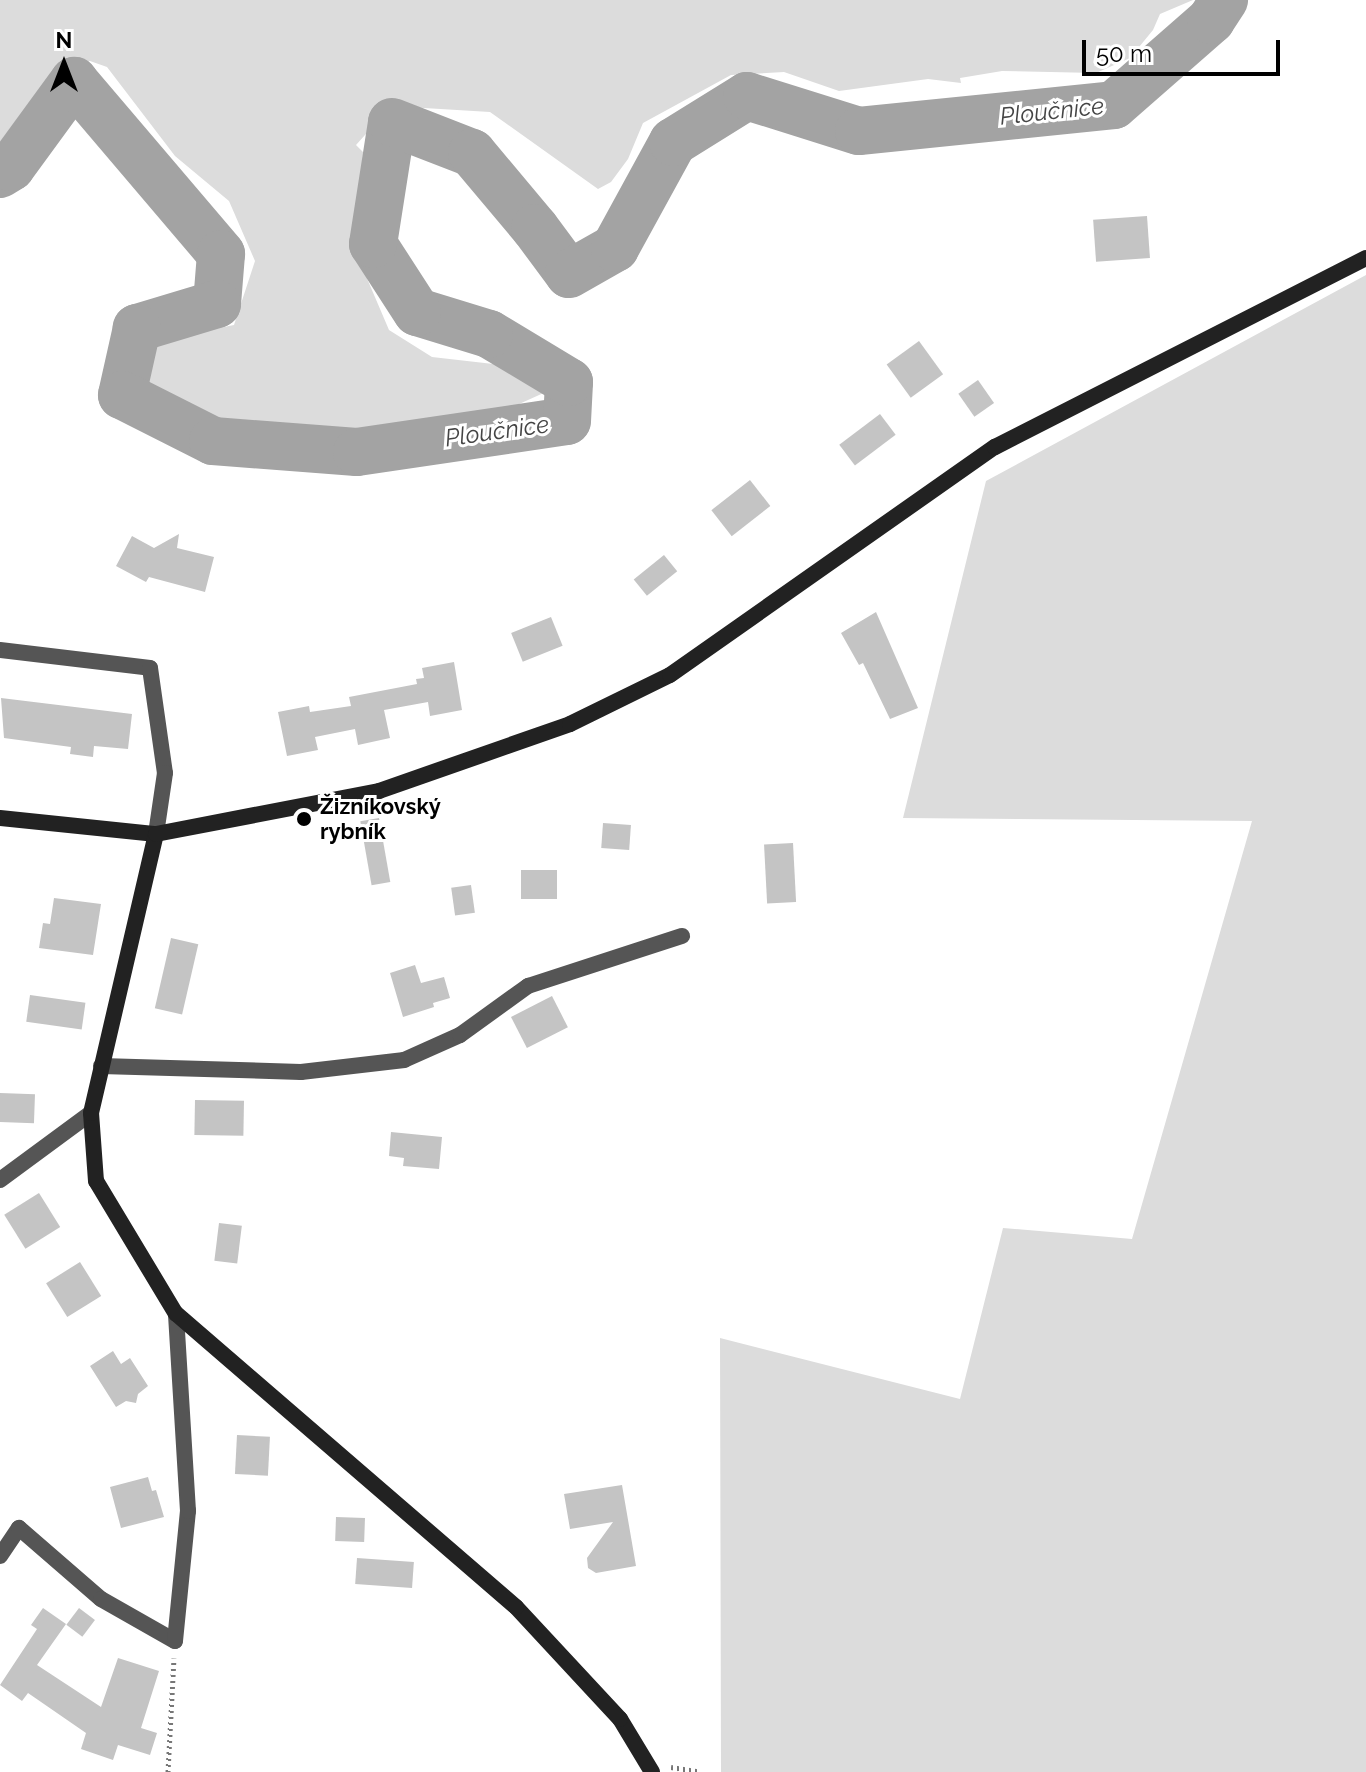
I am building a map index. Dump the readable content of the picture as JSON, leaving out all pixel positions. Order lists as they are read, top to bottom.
{
  "water": ["Ploučnice"],
  "places": ["Žizníkovský rybník"],
  "scale_bar": "50 m",
  "north": "top"
}
